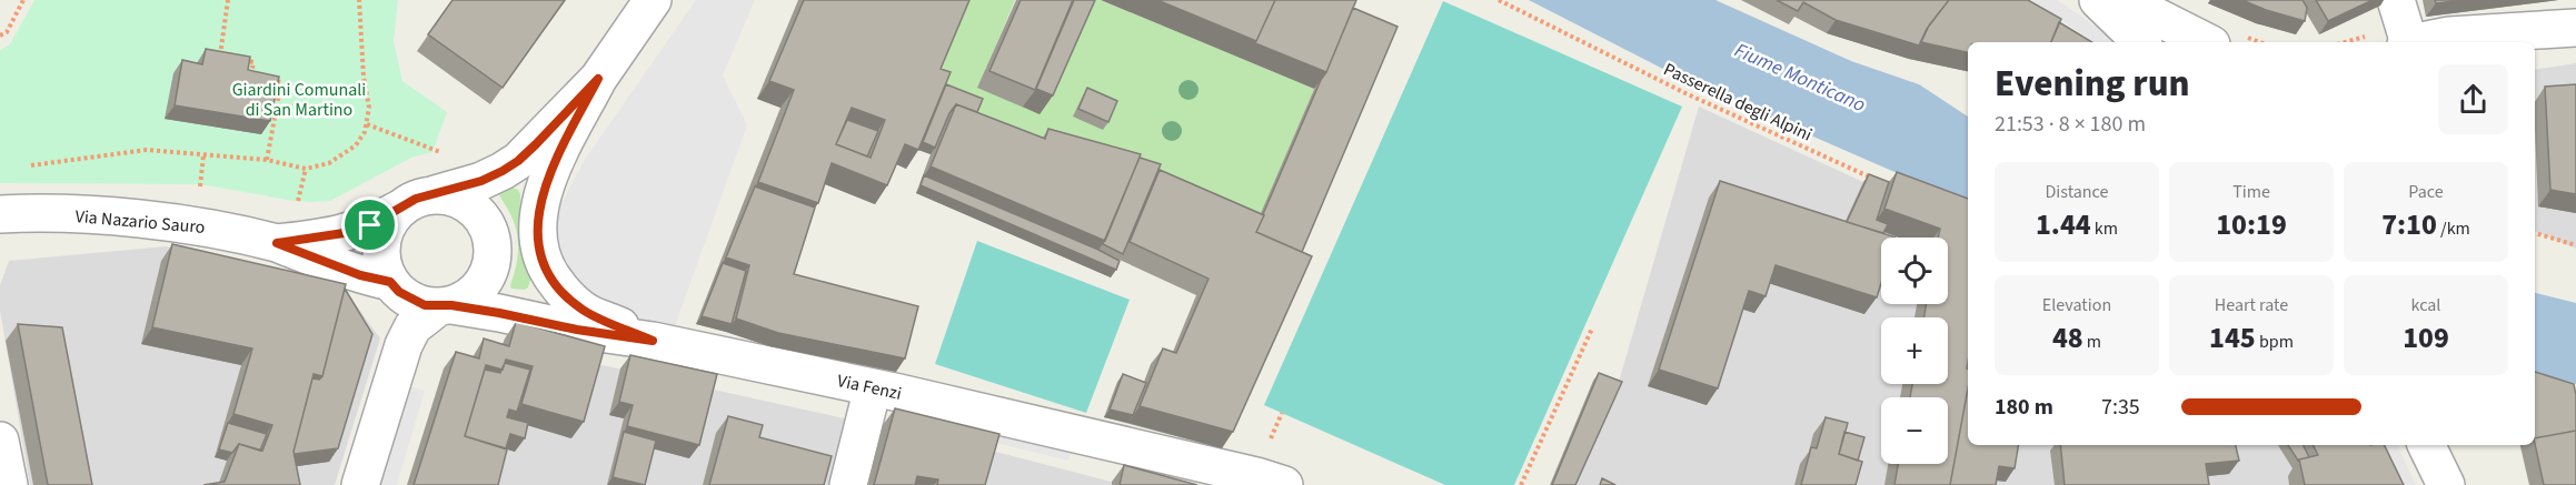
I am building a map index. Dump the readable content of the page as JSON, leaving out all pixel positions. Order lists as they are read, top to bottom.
{
  "streets": {
    "street": ["Via Nazario Sauro", "Via Fenzi"],
    "path": ["Passerella degli Alpini"]
  },
  "crossings": [
    ["Via Nazario Sauro", "Via Fenzi"]
  ],
  "water": ["Fiume Monticano"],
  "parks": ["Giardini Comunali di San Martino"],
  "page": {
    "heading": ["Evening run", "21:53 · 8 × 180 m"],
    "stats": [
      ["Distance", "1.44 km"],
      ["Time", "10:19"],
      ["Pace", "7:10 /km"],
      ["Elevation", "48 m"],
      ["Heart rate", "145 bpm"],
      ["kcal", "109"]
    ],
    "map_buttons": ["+", "−"],
    "list": [
      {
        "name": "180 m",
        "note": "7:35"
      }
    ]
  }
}
